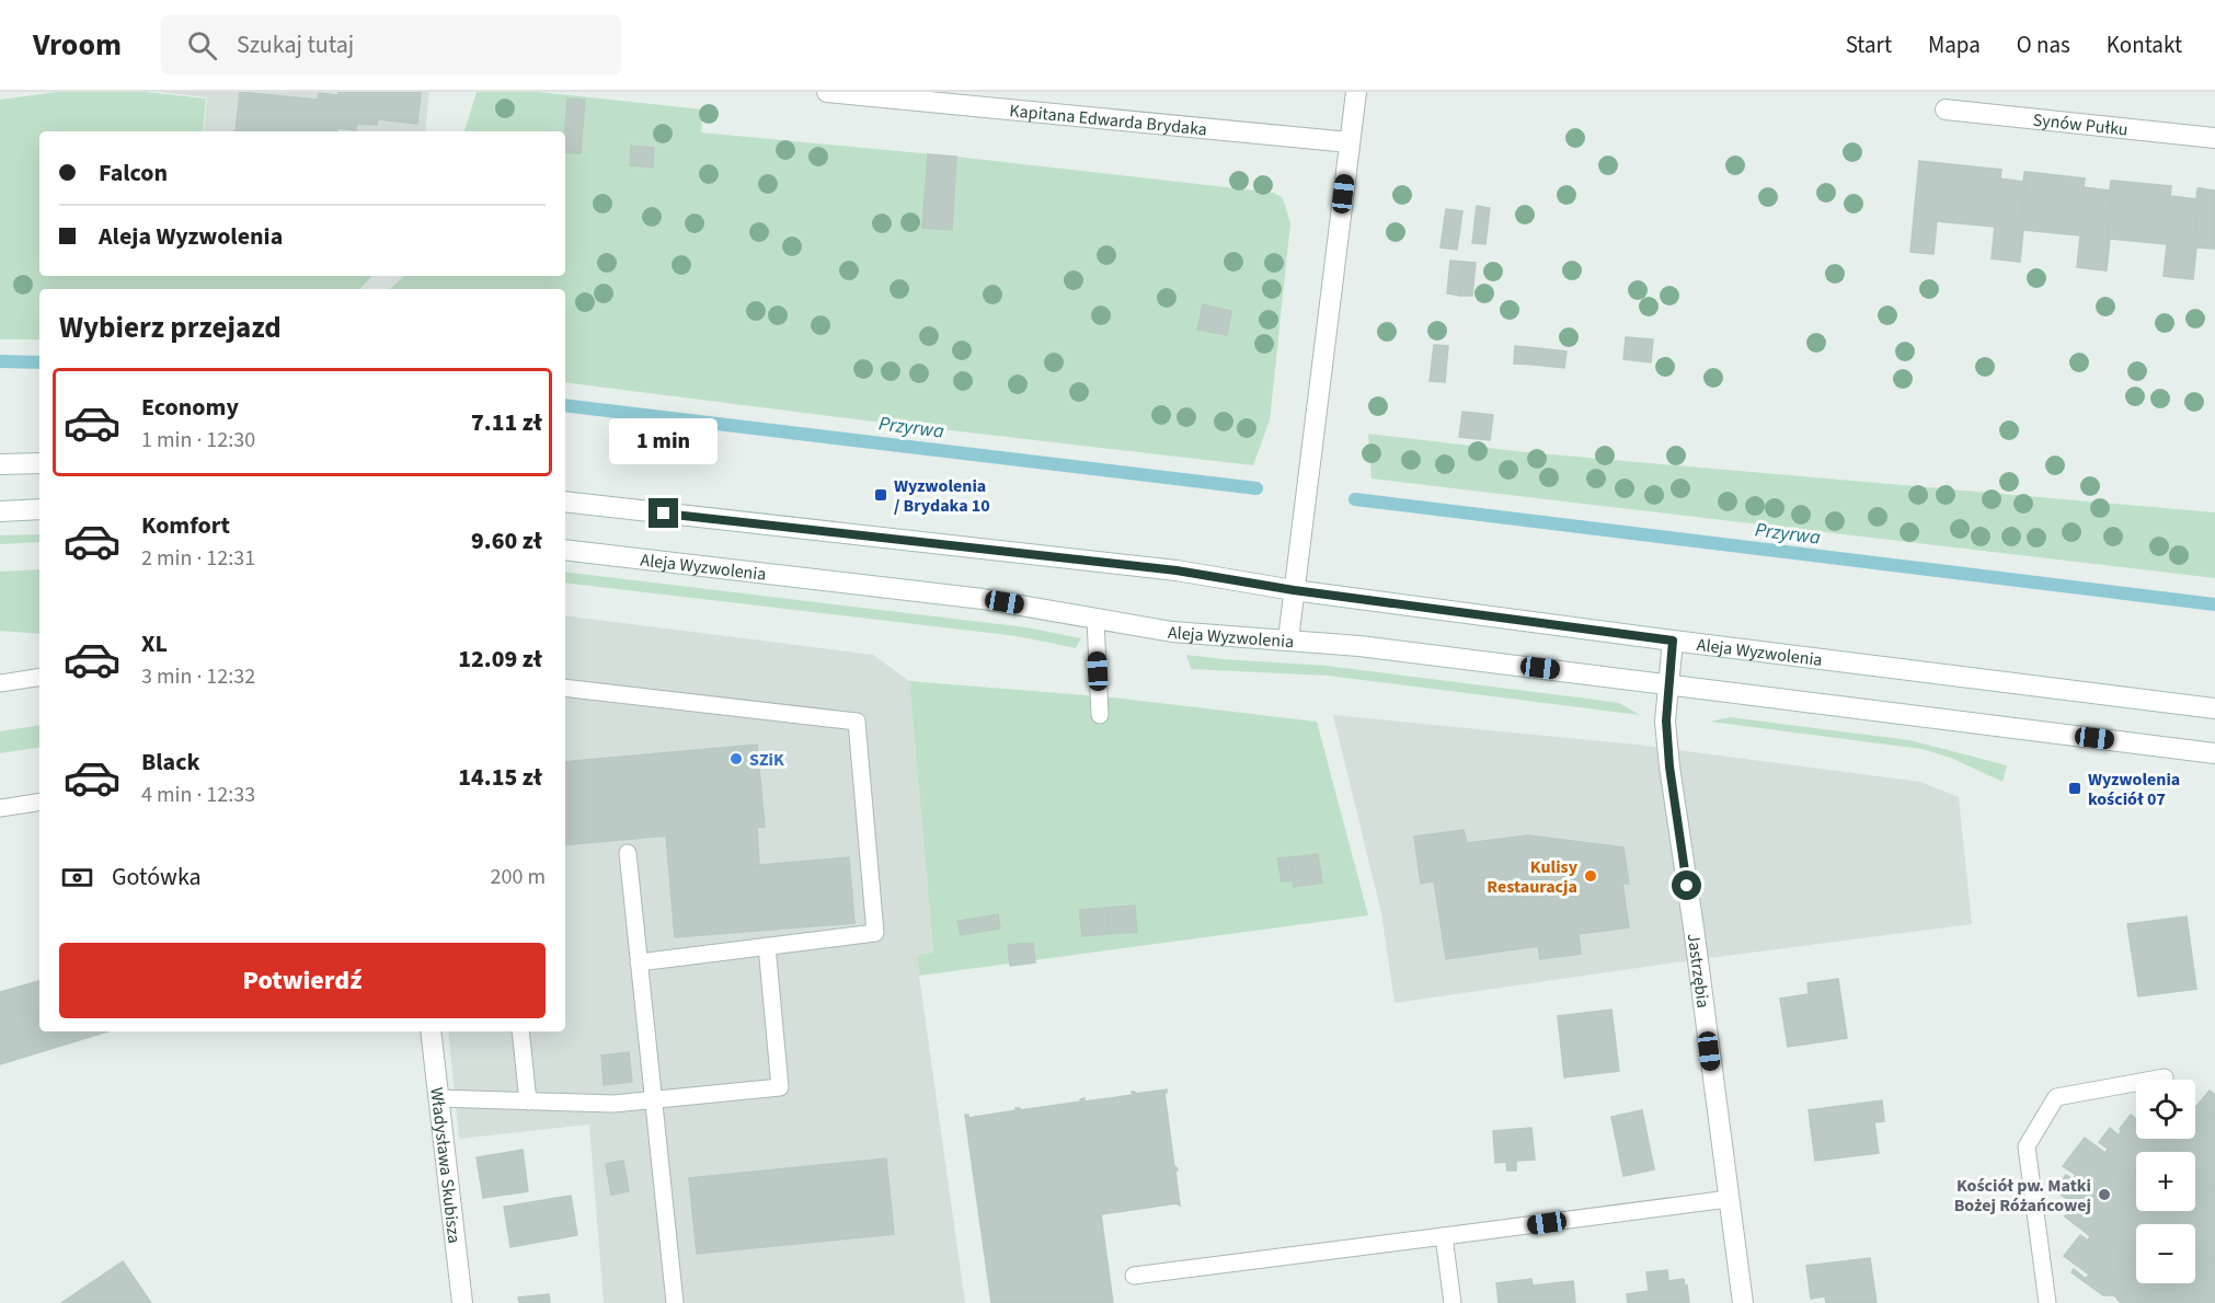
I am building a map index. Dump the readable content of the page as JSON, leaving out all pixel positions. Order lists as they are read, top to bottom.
{
  "streets": {
    "main road": [
      "Kapitana Edwarda Brydaka",
      "Synów Pułku",
      "Aleja Wyzwolenia",
      "Jastrzębia",
      "Władysława Skubisza"
    ]
  },
  "crossings": [
    ["Aleja Wyzwolenia", "Jastrzębia"]
  ],
  "water": ["Przyrwa"],
  "places": {
    "transit": ["Wyzwolenia / Brydaka 10", "Wyzwolenia kościół 07"],
    "other": ["SZiK", "Kulisy Restauracja", "Kościół pw. Matki Bożej Różańcowej"]
  },
  "page": {
    "header": "Vroom",
    "search": "Szukaj tutaj",
    "nav": [
      "Start",
      "Mapa",
      "O nas",
      "Kontakt"
    ],
    "banner": ["Falcon", "Aleja Wyzwolenia"],
    "heading": "Wybierz przejazd",
    "list": [
      {
        "name": "Economy",
        "note": "1 min · 12:30",
        "value": "7.11 zł"
      },
      {
        "name": "Komfort",
        "note": "2 min · 12:31",
        "value": "9.60 zł"
      },
      {
        "name": "XL",
        "note": "3 min · 12:32",
        "value": "12.09 zł"
      },
      {
        "name": "Black",
        "note": "4 min · 12:33",
        "value": "14.15 zł"
      }
    ],
    "bubble": "1 min",
    "pay": ["Gotówka", "200 m"],
    "buttons": "Potwierdź",
    "map_buttons": ["+", "−"]
  }
}
